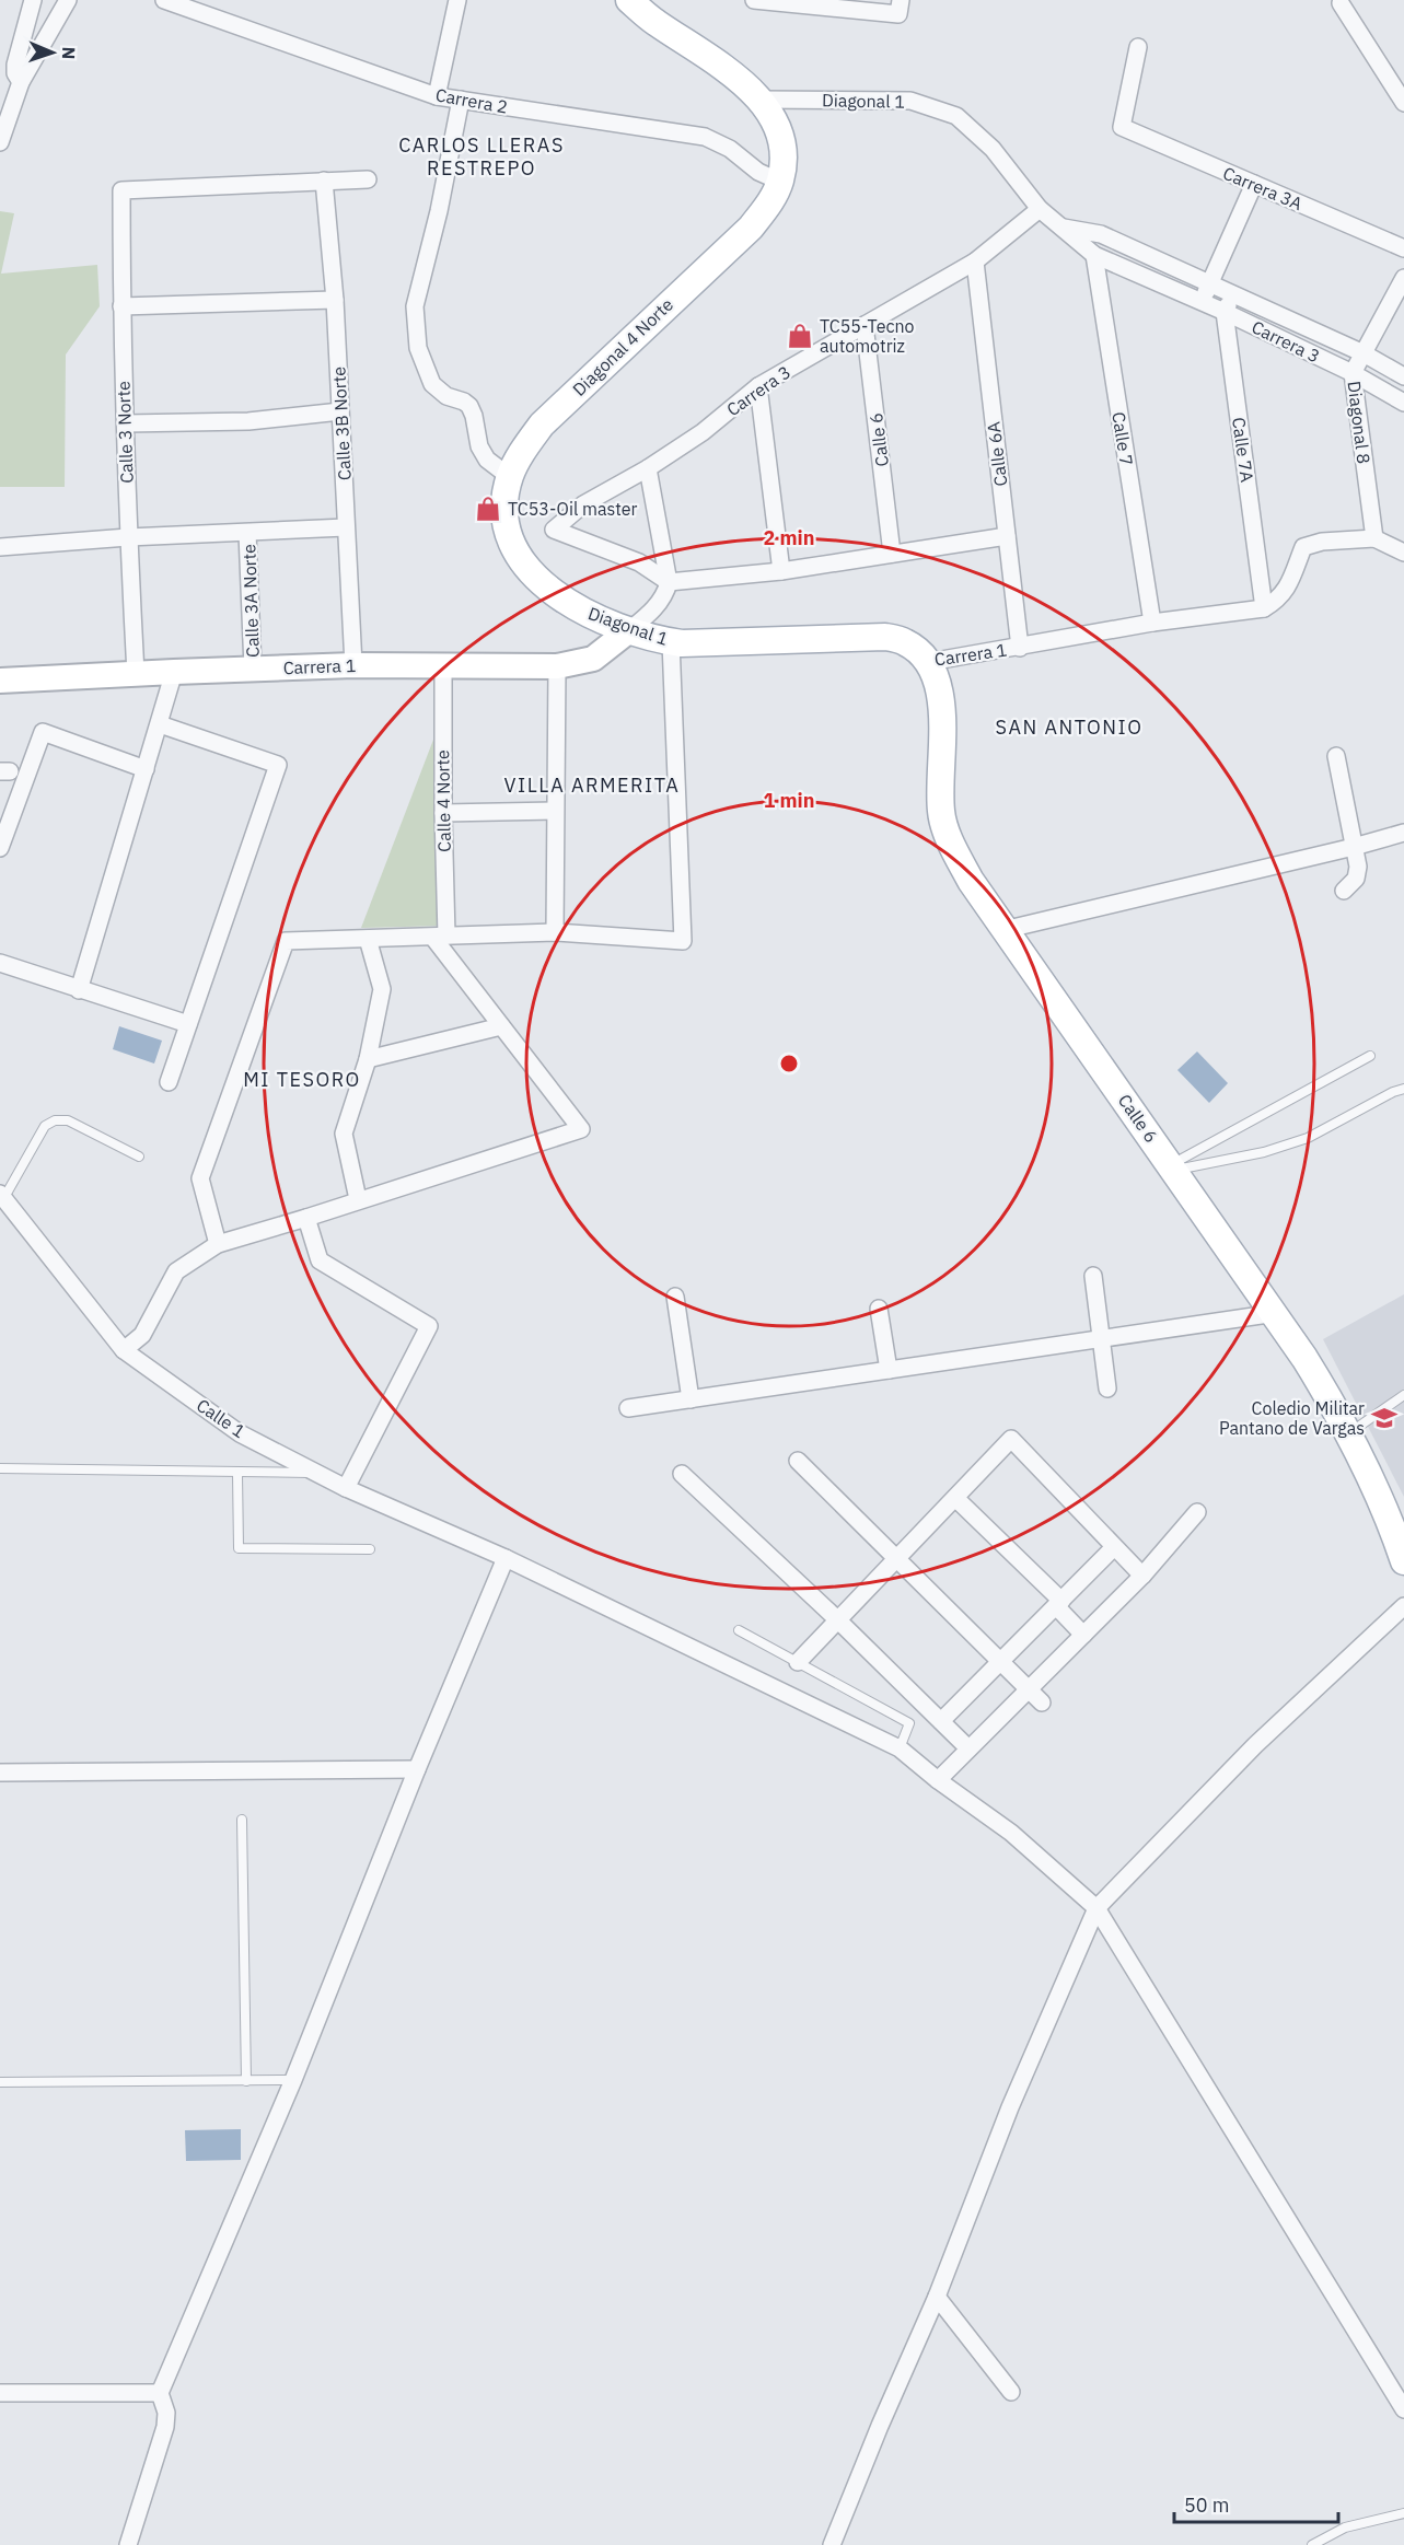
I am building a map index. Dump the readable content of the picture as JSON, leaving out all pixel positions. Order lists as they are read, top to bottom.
{
  "streets": {
    "main road": [
      "Diagonal 1",
      "Diagonal 4 Norte",
      "Calle 6",
      "Carrera 1"
    ],
    "street": [
      "Carrera 2",
      "Carrera 3A",
      "Carrera 3",
      "Diagonal 8",
      "Calle 3B Norte",
      "Calle 3 Norte",
      "Calle 7",
      "Calle 7A",
      "Calle 6A",
      "Calle 3A Norte",
      "Calle 4 Norte",
      "Calle 1"
    ]
  },
  "crossings": [
    ["Carrera 2", "Diagonal 4 Norte"],
    ["Diagonal 1", "Carrera 3"],
    ["Diagonal 1", "Diagonal 4 Norte"],
    ["Diagonal 1", "Carrera 1"],
    ["Carrera 3", "Diagonal 8"],
    ["Carrera 3", "Calle 7"],
    ["Carrera 3", "Calle 6"],
    ["Carrera 3", "Calle 7A"],
    ["Carrera 3", "Calle 6A"],
    ["Calle 3B Norte", "Calle 3 Norte"],
    ["Calle 3B Norte", "Carrera 1"],
    ["Calle 3 Norte", "Carrera 1"],
    ["Calle 7", "Carrera 1"],
    ["Calle 6", "Carrera 1"],
    ["Calle 7A", "Carrera 1"],
    ["Calle 6A", "Carrera 1"],
    ["Calle 3A Norte", "Carrera 1"],
    ["Carrera 1", "Calle 4 Norte"]
  ],
  "districts": [
    "CARLOS LLERAS RESTREPO",
    "SAN ANTONIO",
    "VILLA ARMERITA",
    "MI TESORO"
  ],
  "places": {
    "shop": ["TC55-Tecno automotriz", "TC53-Oil master"],
    "school or university": ["Coledio Militar Pantano de Vargas"]
  },
  "scale_bar": "50 m",
  "north": "right",
  "rings": ["2 min", "1 min"]
}
